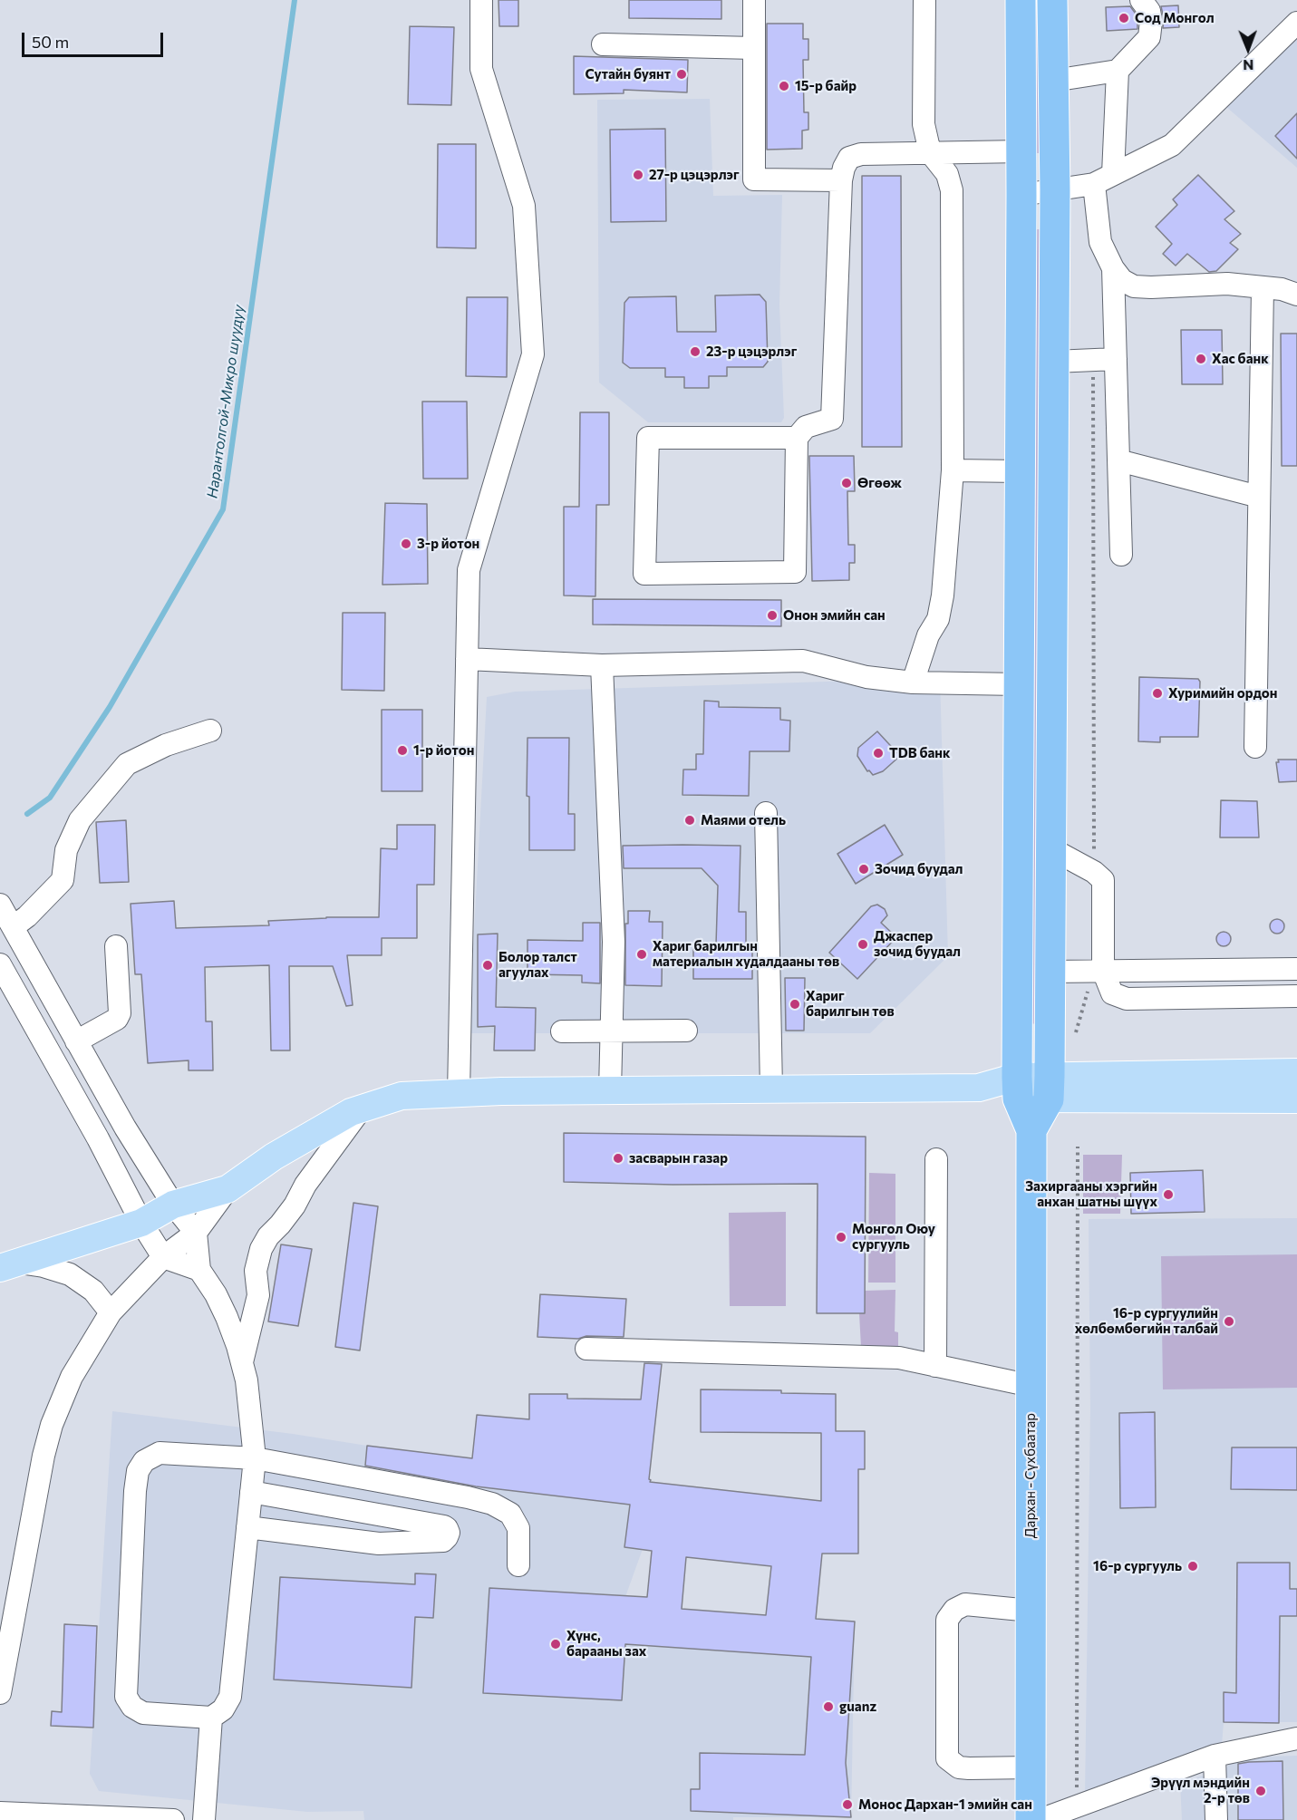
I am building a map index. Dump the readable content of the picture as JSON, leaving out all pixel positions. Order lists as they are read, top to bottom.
{
  "streets": {
    "highway": ["Дархан - Сүхбаатар"]
  },
  "water": ["Нарантолгой-Микро шуудуу"],
  "places": [
    "Сод Монгол",
    "Сутайн буянт",
    "15-р байр",
    "27-р цэцэрлэг",
    "23-р цэцэрлэг",
    "Хас банк",
    "Өгөөж",
    "3-р йотон",
    "Онон эмийн сан",
    "Хуримийн ордон",
    "1-р йотон",
    "TDB банк",
    "Маями отель",
    "Зочид буудал",
    "Джаспер зочид буудал",
    "Хариг барилгын материалын худалдааны төв",
    "Болор талст агуулах",
    "Хариг барилгын төв",
    "засварын газар",
    "Захиргааны хэргийн анхан шатны шүүх",
    "Монгол Оюу сургууль",
    "16-р сургуулийн хөлбөмбөгийн талбай",
    "16-р сургууль",
    "Хүнс, барааны зах",
    "guanz",
    "Эрүүл мэндийн 2-р төв",
    "Монос Дархан-1 эмийн сан"
  ],
  "scale_bar": "50 m",
  "north": "bottom"
}
